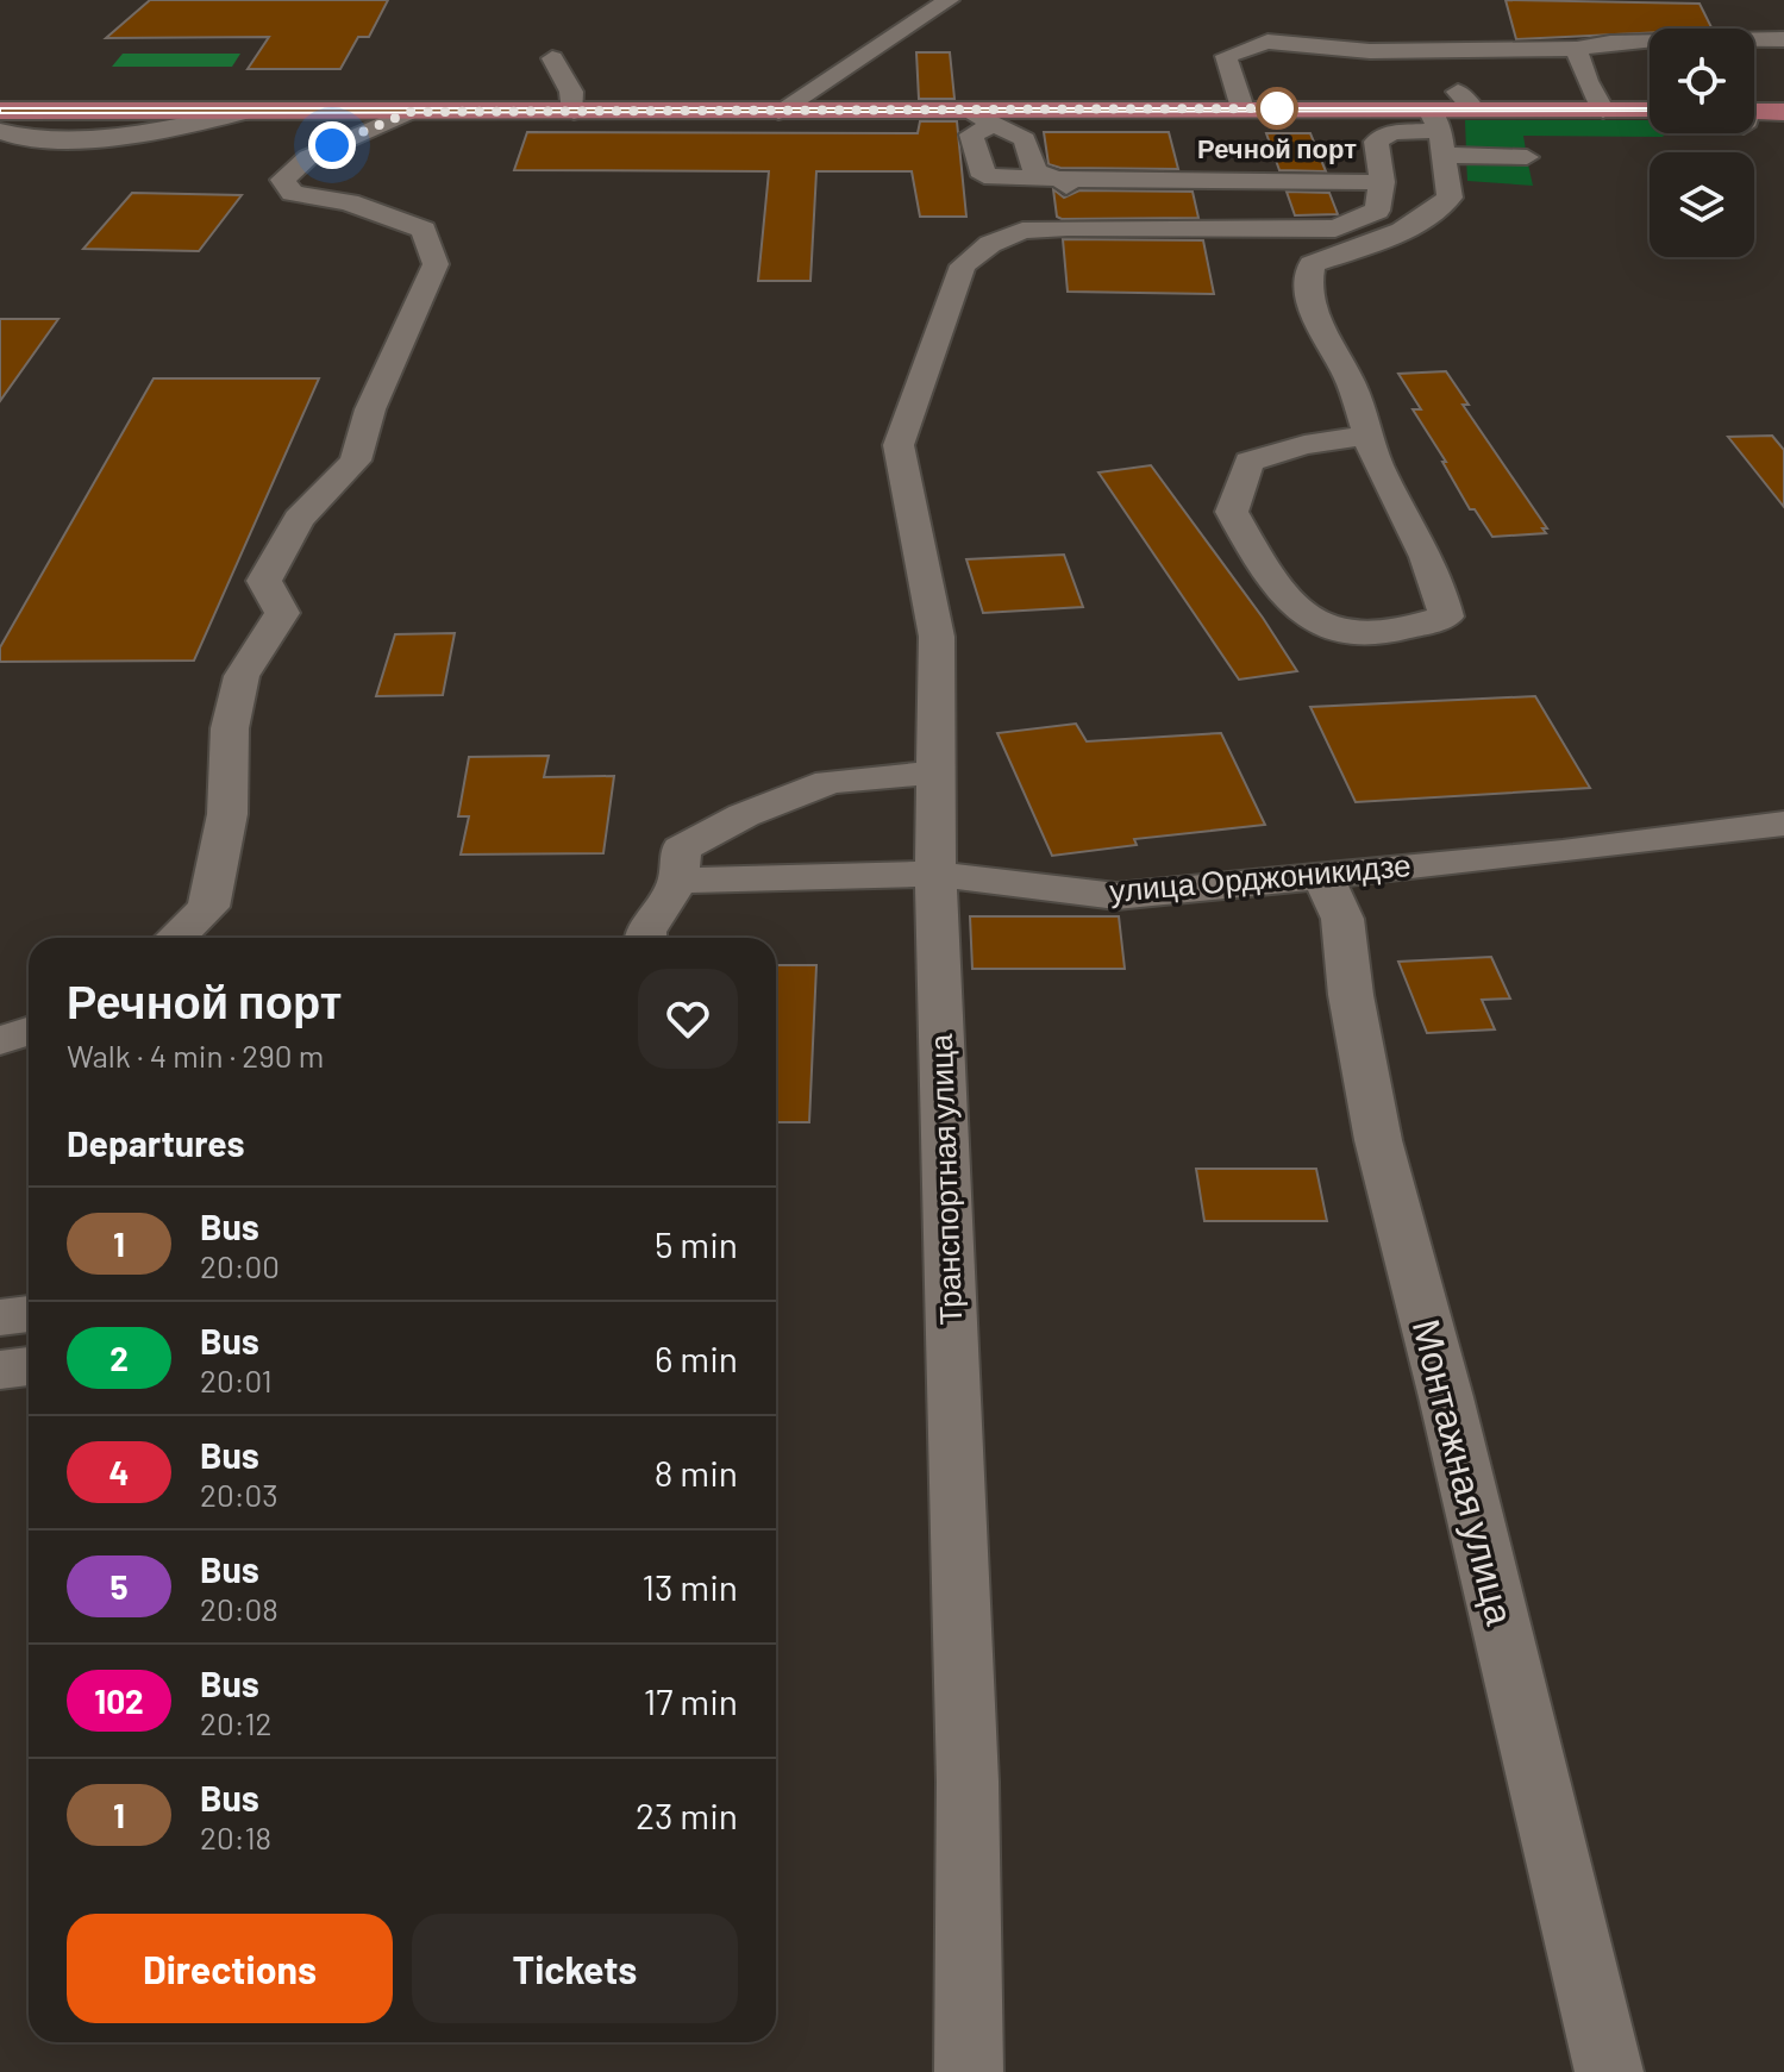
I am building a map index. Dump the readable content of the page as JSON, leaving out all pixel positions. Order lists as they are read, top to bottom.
{
  "streets": {
    "street": ["улица Орджоникидзе", "Транспортная улица", "Монтажная улица"]
  },
  "crossings": [
    ["улица Орджоникидзе", "Транспортная улица"],
    ["улица Орджоникидзе", "Монтажная улица"]
  ],
  "places": ["Речной порт"],
  "lines": ["bus line 1"],
  "page": {
    "heading": [
      ["Речной порт", "Walk · 4 min · 290 m"],
      "Departures"
    ],
    "list": [
      {
        "mark": "1",
        "name": "Bus",
        "note": "20:00",
        "value": "5 min"
      },
      {
        "mark": "2",
        "name": "Bus",
        "note": "20:01",
        "value": "6 min"
      },
      {
        "mark": "4",
        "name": "Bus",
        "note": "20:03",
        "value": "8 min"
      },
      {
        "mark": "5",
        "name": "Bus",
        "note": "20:08",
        "value": "13 min"
      },
      {
        "mark": "102",
        "name": "Bus",
        "note": "20:12",
        "value": "17 min"
      },
      {
        "mark": "1",
        "name": "Bus",
        "note": "20:18",
        "value": "23 min"
      }
    ],
    "buttons": ["Directions", "Tickets"]
  }
}
